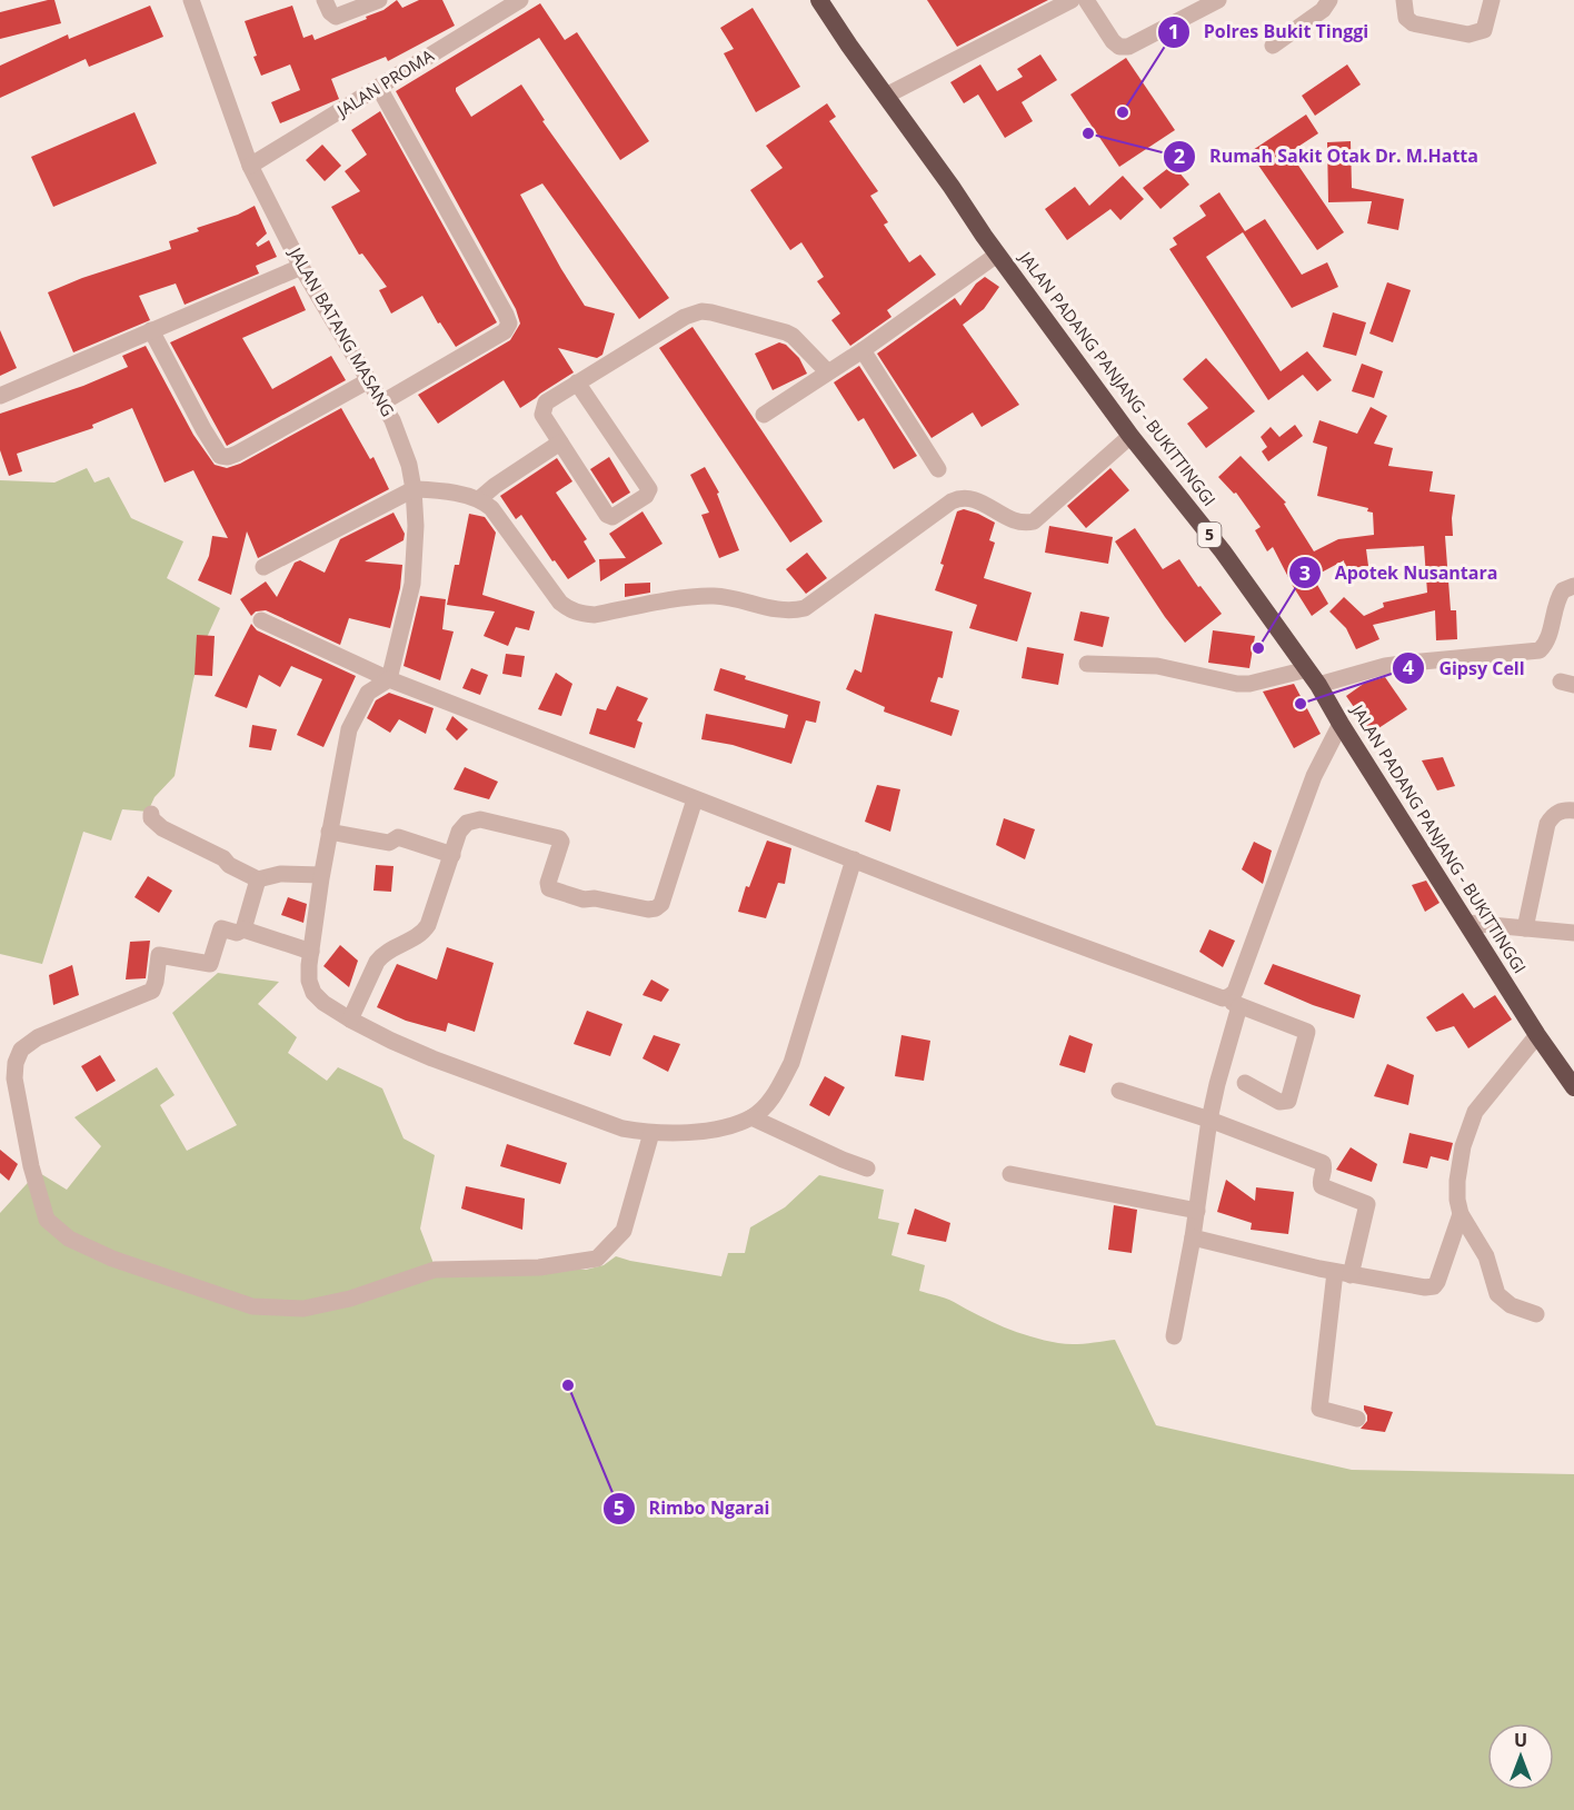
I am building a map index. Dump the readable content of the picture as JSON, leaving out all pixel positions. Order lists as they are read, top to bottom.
{
  "streets": {
    "highway": ["JALAN PADANG PANJANG - BUKITTINGGI", "5"],
    "street": ["JALAN PROMA", "JALAN BATANG MASANG"]
  },
  "crossings": [
    ["JALAN PROMA", "JALAN BATANG MASANG"]
  ],
  "places": [
    "Polres Bukit Tinggi",
    "Rumah Sakit Otak Dr. M.Hatta",
    "Apotek Nusantara",
    "Gipsy Cell",
    "Rimbo Ngarai"
  ],
  "north": "top"
}
